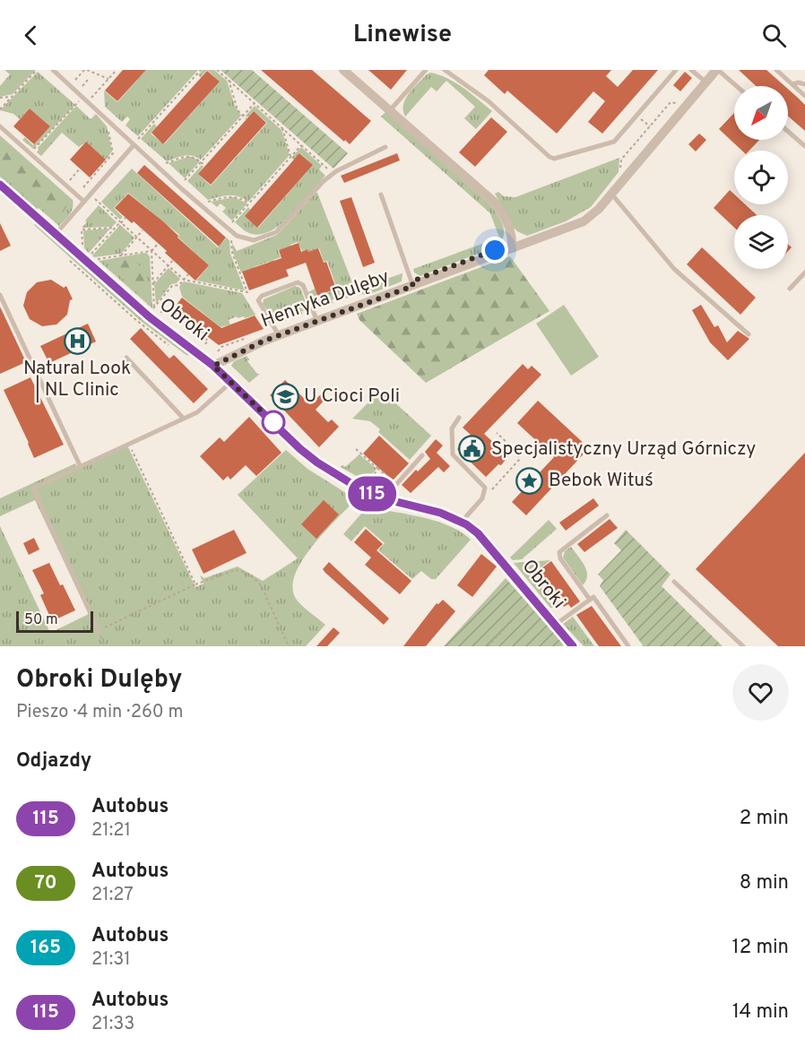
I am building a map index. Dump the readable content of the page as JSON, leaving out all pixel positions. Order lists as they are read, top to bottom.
{
  "streets": {
    "street": ["Henryka Dulęby", "Obroki"]
  },
  "crossings": [
    ["Henryka Dulęby", "Obroki"]
  ],
  "places": {
    "hospital": ["Natural Look | NL Clinic"],
    "school or university": ["U Cioci Poli"],
    "public building": ["Specjalistyczny Urząd Górniczy"],
    "place": ["Bebok Wituś"]
  },
  "lines": ["bus line 115"],
  "scale_bar": "50 m",
  "north": "bottom left",
  "page": {
    "header": "Linewise",
    "on_map": "115",
    "scale": "50 m",
    "heading": [
      ["Obroki Dulęby", "Pieszo · 4 min · 260 m"],
      "Odjazdy"
    ],
    "list": [
      {
        "mark": "115",
        "name": "Autobus",
        "note": "21:21",
        "value": "2 min"
      },
      {
        "mark": "70",
        "name": "Autobus",
        "note": "21:27",
        "value": "8 min"
      },
      {
        "mark": "165",
        "name": "Autobus",
        "note": "21:31",
        "value": "12 min"
      },
      {
        "mark": "115",
        "name": "Autobus",
        "note": "21:33",
        "value": "14 min"
      }
    ]
  }
}
